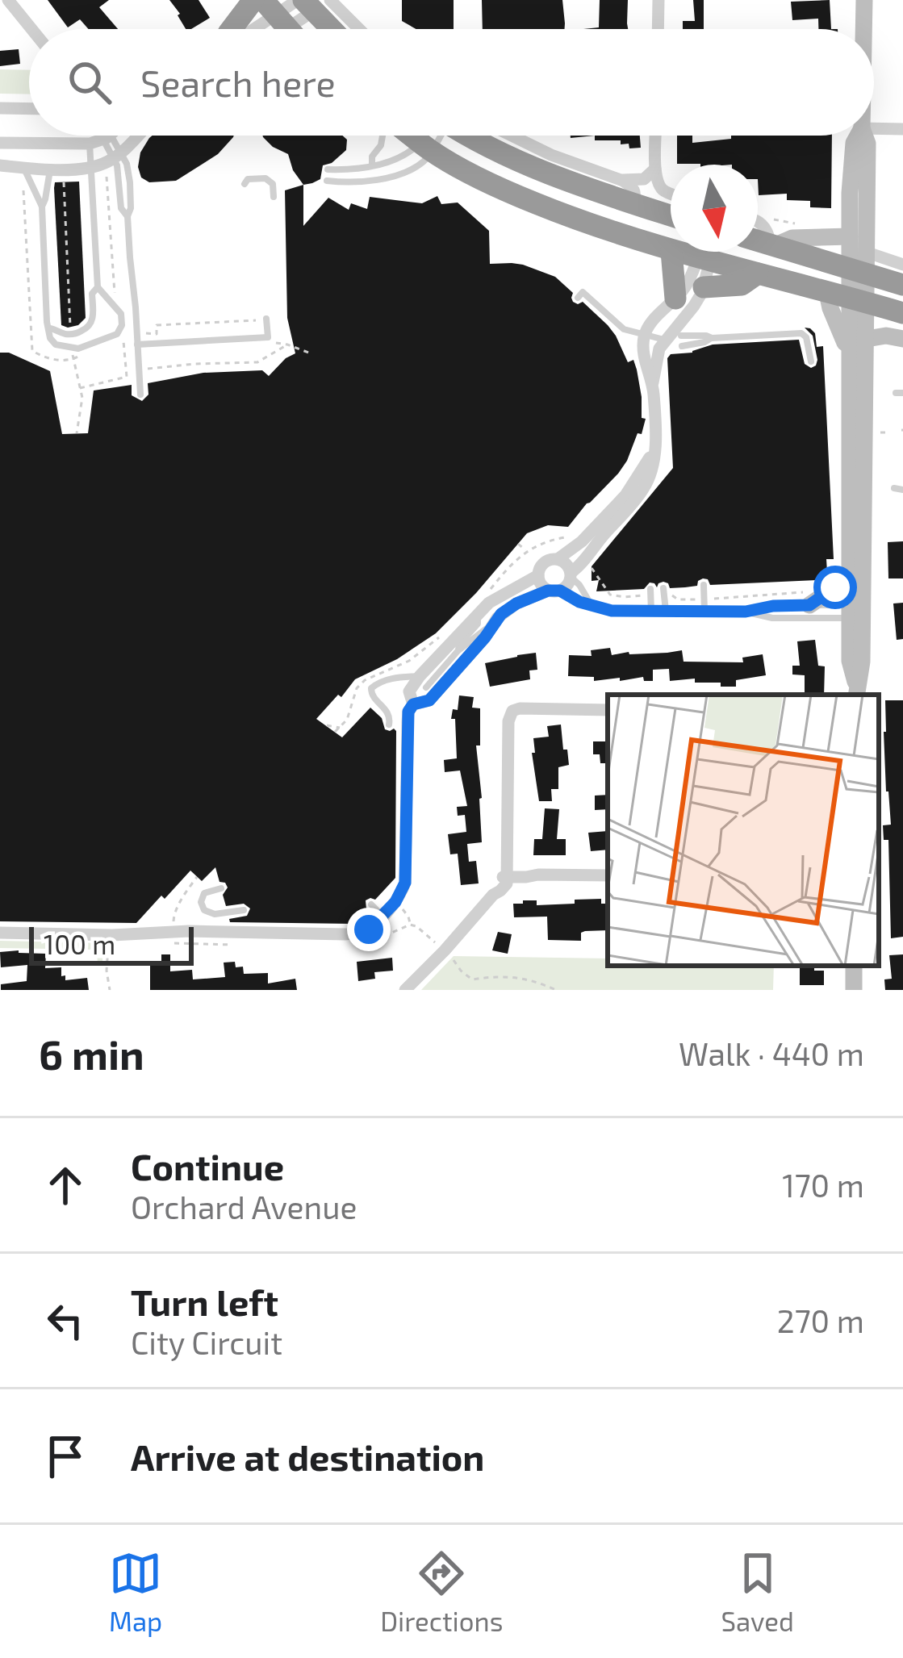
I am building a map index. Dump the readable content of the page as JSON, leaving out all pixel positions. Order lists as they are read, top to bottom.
{
  "scale_bar": "100 m",
  "north": "bottom",
  "page": {
    "search": "Search here",
    "scale": "100 m",
    "heading": ["6 min", "Walk · 440 m"],
    "list": [
      ["Continue", "Orchard Avenue", "170 m"],
      ["Turn left", "City Circuit", "270 m"],
      "Arrive at destination"
    ],
    "nav": ["Map", "Directions", "Saved"]
  }
}
